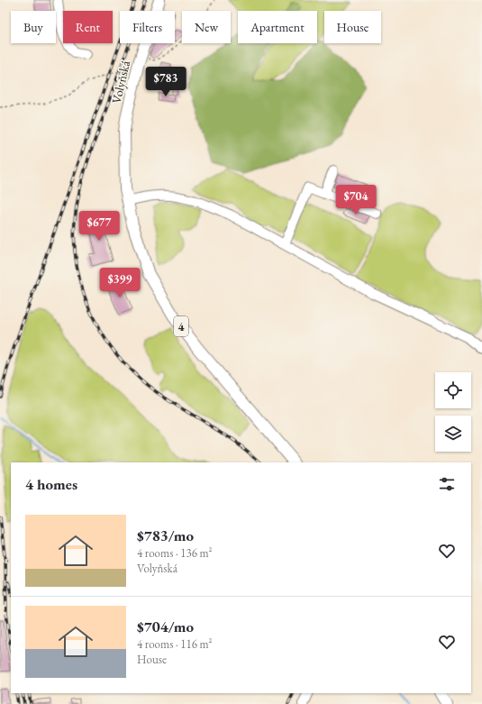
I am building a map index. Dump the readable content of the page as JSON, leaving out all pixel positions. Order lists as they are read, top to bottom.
{
  "streets": {
    "main road": ["Volyňská", "4"]
  },
  "crossings": [
    ["Volyňská", "4"]
  ],
  "page": {
    "chip": [
      "Buy",
      "Rent",
      "Filters",
      "New",
      "Apartment",
      "House"
    ],
    "price": [
      "$783",
      "$704",
      "$677",
      "$399"
    ],
    "heading": "4 homes",
    "list": [
      {
        "name": "$783/mo",
        "note": "4 rooms · 136 m² · Volyňská"
      },
      {
        "name": "$704/mo",
        "note": "4 rooms · 116 m² · House"
      }
    ]
  }
}
